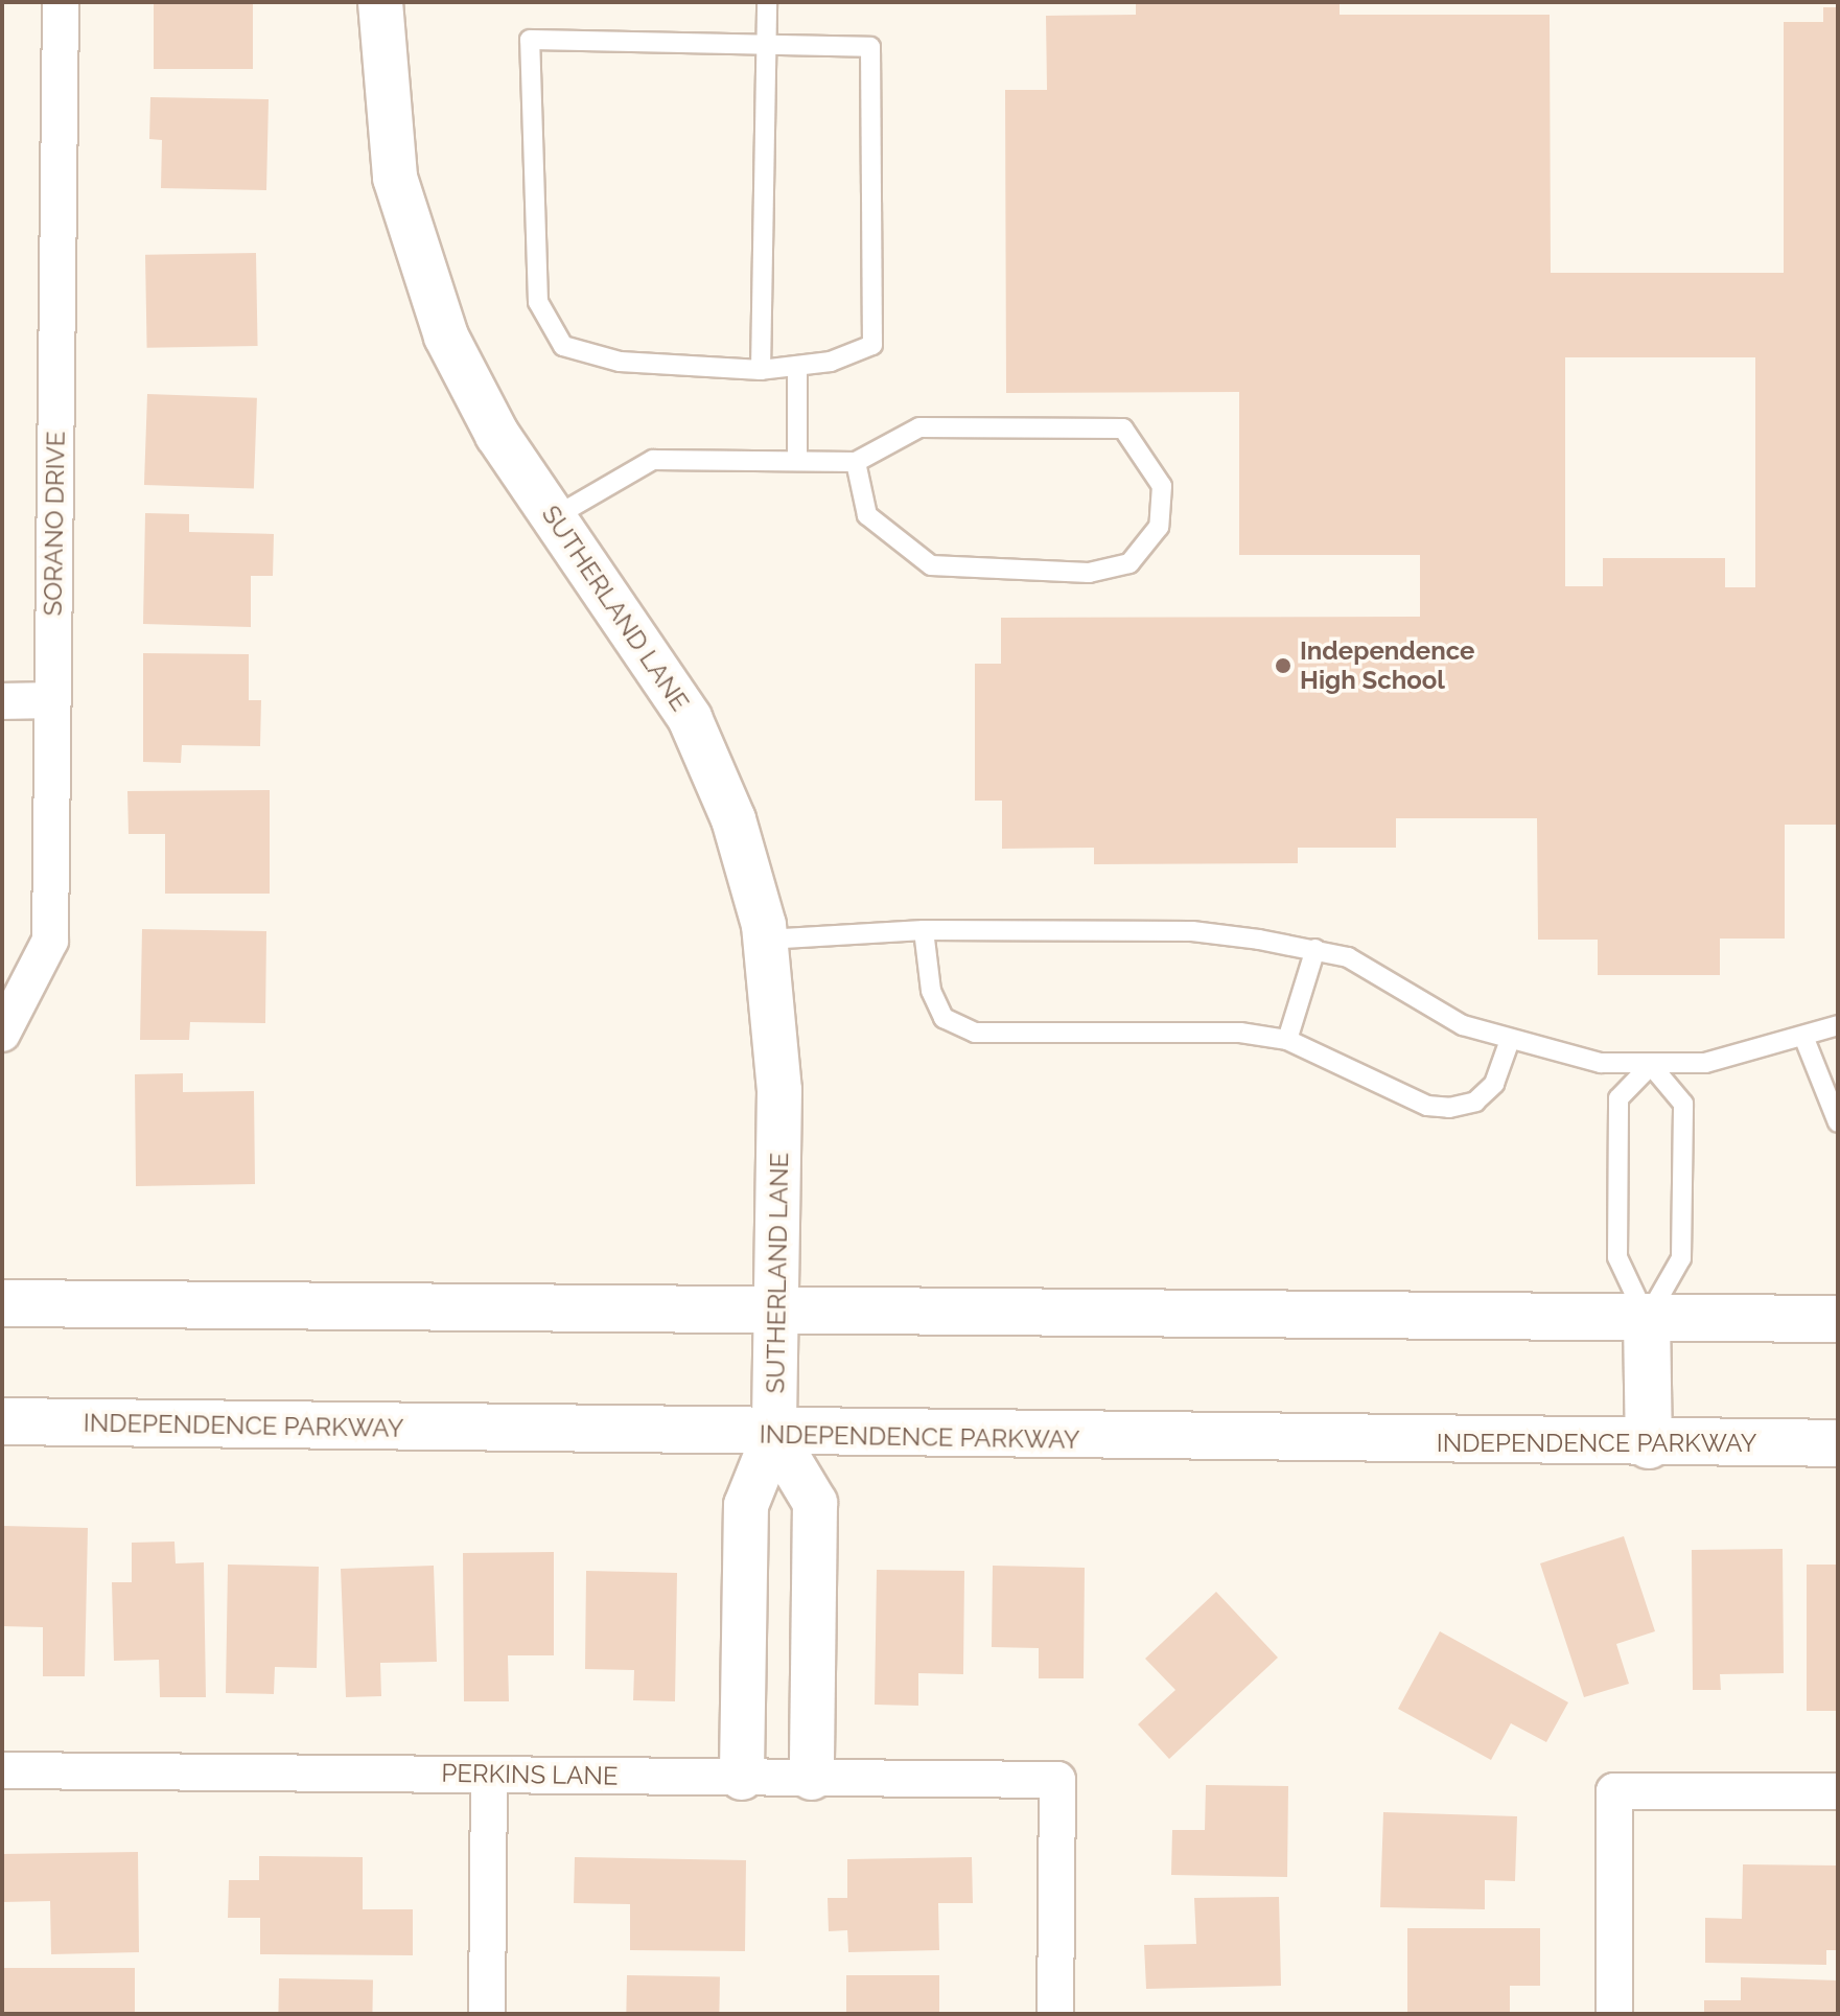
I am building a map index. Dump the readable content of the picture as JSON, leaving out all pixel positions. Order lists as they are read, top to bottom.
{
  "streets": {
    "main road": ["INDEPENDENCE PARKWAY"],
    "street": ["SORANO DRIVE", "SUTHERLAND LANE", "PERKINS LANE"]
  },
  "crossings": [
    ["SUTHERLAND LANE", "INDEPENDENCE PARKWAY"],
    ["SUTHERLAND LANE", "PERKINS LANE"]
  ],
  "places": ["Independence High School"]
}
